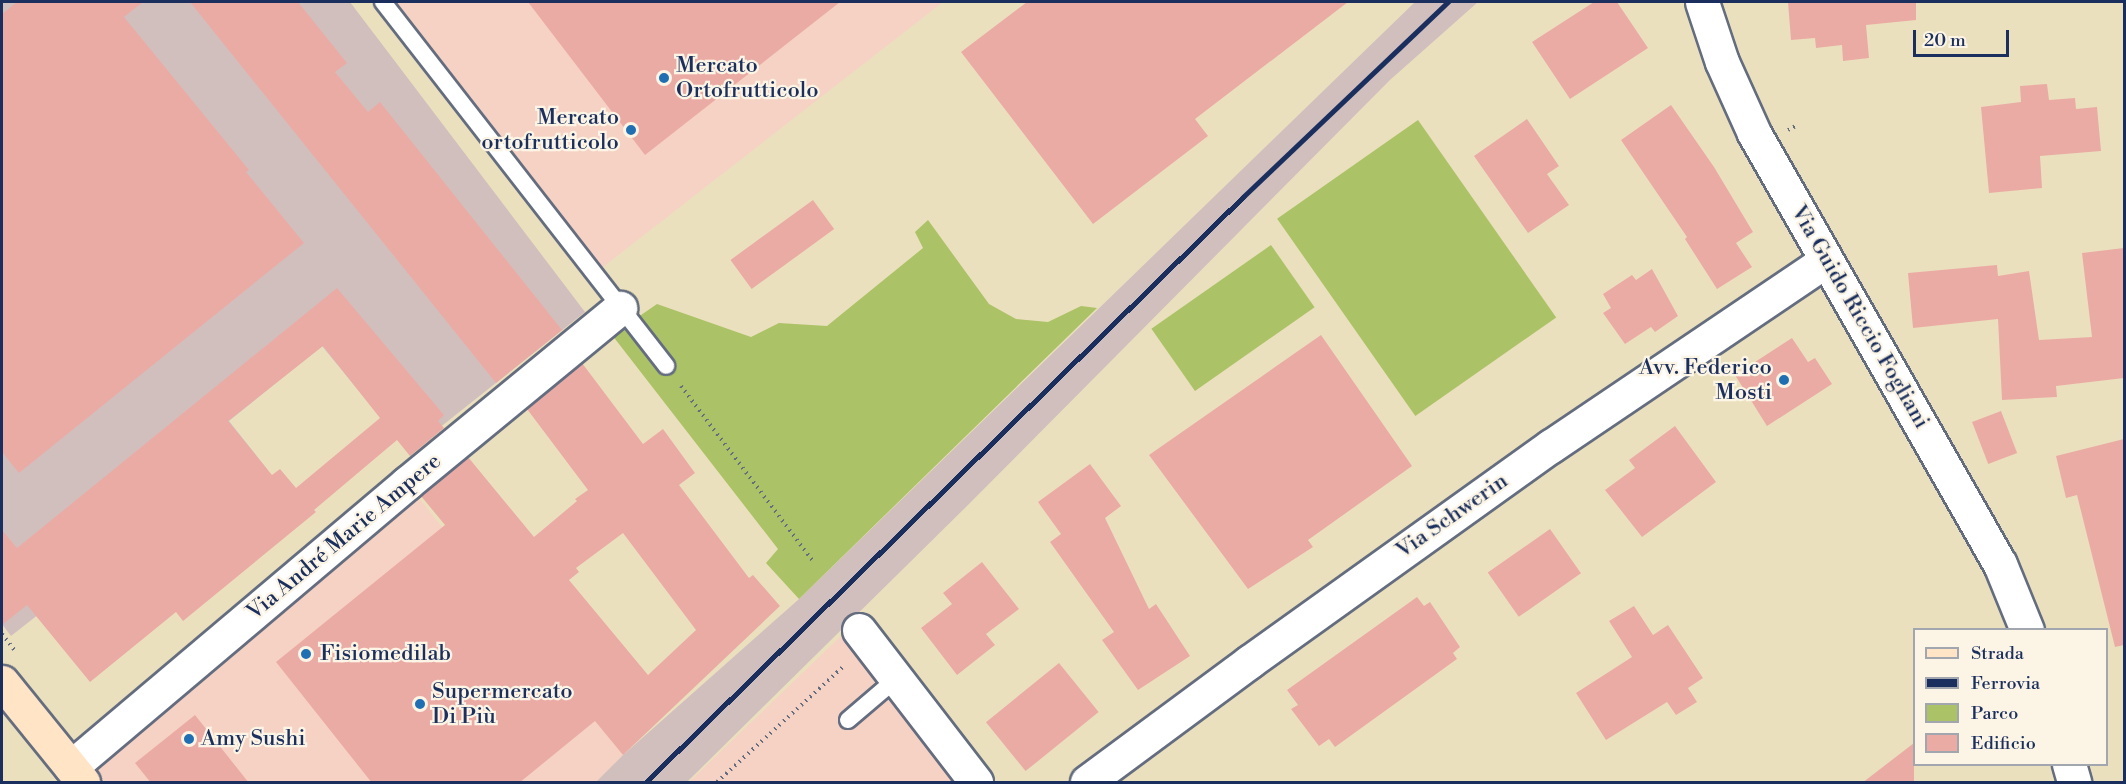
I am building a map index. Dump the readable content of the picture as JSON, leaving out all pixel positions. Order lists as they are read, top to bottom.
{
  "streets": {
    "street": ["Via Guido Riccio Fogliani", "Via Schwerin", "Via André Marie Ampere"]
  },
  "crossings": [
    ["Via Guido Riccio Fogliani", "Via Schwerin"]
  ],
  "places": [
    "Mercato Ortofrutticolo",
    "Mercato ortofrutticolo",
    "Avv. Federico Mosti",
    "Fisiomedilab",
    "Supermercato Di Più",
    "Amy Sushi"
  ],
  "legend": [
    "Strada",
    "Ferrovia",
    "Parco",
    "Edificio"
  ],
  "scale_bar": "20 m"
}
